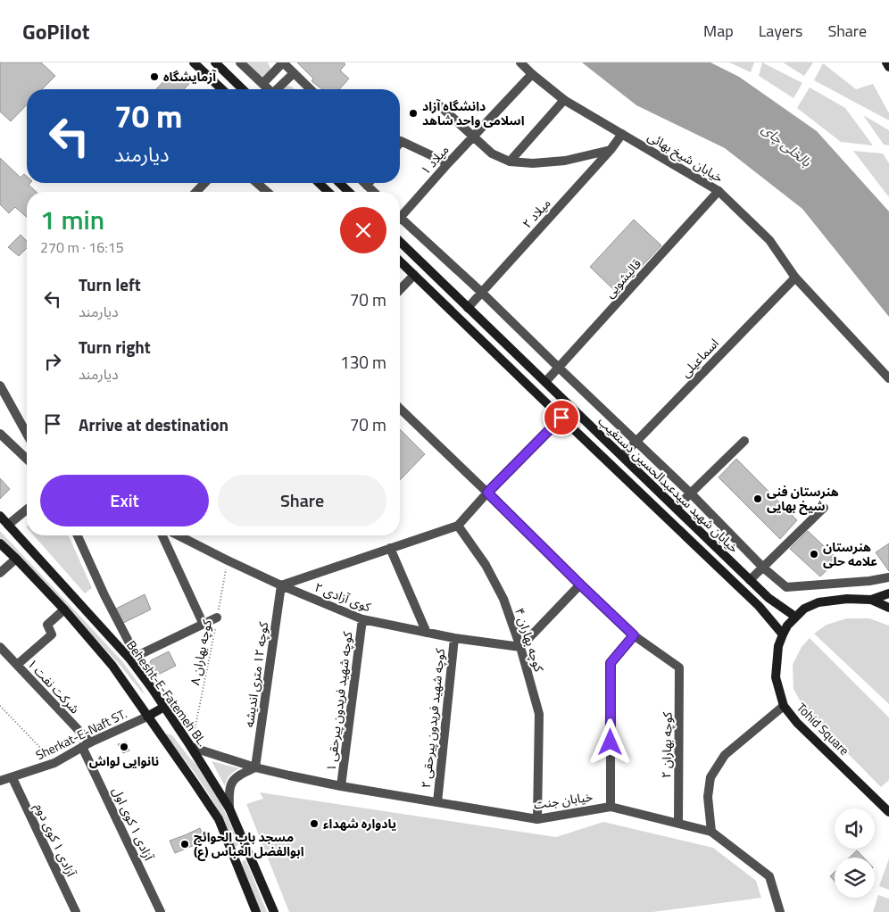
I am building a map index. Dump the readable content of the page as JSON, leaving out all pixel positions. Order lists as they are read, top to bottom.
{
  "streets": {
    "main road": ["خیابان شهید سیدعبدالحسین دستغیب", "Behesht-E-Fatemeh BL.", "Tohid Square"],
    "street": [
      "خیابان شیخ بهائی",
      "میلاد ۱",
      "میلاد ۲",
      "قالیشویی",
      "اسماعیلی",
      "کوی آزادی ۲",
      "کوچه بهاران ۴",
      "کوچه ۱۲ متری اندیشه",
      "شرکت نفت ۱",
      "کوچه شهید فریدون پیرحقی ۱",
      "کوچه شهید فریدون پیرحقی ۲",
      "Sherkat-E-Naft ST.",
      "کوچه بهاران ۲",
      "خیابان جنت",
      "آزادی ۱ کوی اول",
      "آزادی ۱ کوی دوم"
    ],
    "path": ["کوچه بهاران ۸"]
  },
  "crossings": [
    ["خیابان شیخ بهائی", "میلاد ۱"],
    ["خیابان شیخ بهائی", "میلاد ۲"],
    ["خیابان شیخ بهائی", "قالیشویی"],
    ["خیابان شیخ بهائی", "اسماعیلی"],
    ["میلاد ۲", "خیابان شهید سیدعبدالحسین دستغیب"],
    ["قالیشویی", "خیابان شهید سیدعبدالحسین دستغیب"],
    ["اسماعیلی", "خیابان شهید سیدعبدالحسین دستغیب"],
    ["خیابان شهید سیدعبدالحسین دستغیب", "Tohid Square"],
    ["کوی آزادی ۲", "کوچه بهاران ۴"],
    ["کوی آزادی ۲", "کوچه بهاران ۸"],
    ["کوی آزادی ۲", "کوچه ۱۲ متری اندیشه"],
    ["کوی آزادی ۲", "کوچه شهید فریدون پیرحقی ۱"],
    ["کوی آزادی ۲", "کوچه شهید فریدون پیرحقی ۲"],
    ["کوچه بهاران ۴", "خیابان جنت"],
    ["کوچه بهاران ۸", "Behesht-E-Fatemeh BL."],
    ["کوچه بهاران ۸", "خیابان جنت"],
    ["کوچه ۱۲ متری اندیشه", "خیابان جنت"],
    ["شرکت نفت ۱", "Sherkat-E-Naft ST."],
    ["شرکت نفت ۱", "آزادی ۱ کوی اول"],
    ["Behesht-E-Fatemeh BL.", "خیابان جنت"],
    ["کوچه شهید فریدون پیرحقی ۱", "خیابان جنت"],
    ["کوچه شهید فریدون پیرحقی ۲", "خیابان جنت"],
    ["Sherkat-E-Naft ST.", "آزادی ۱ کوی اول"],
    ["Sherkat-E-Naft ST.", "آزادی ۱ کوی دوم"],
    ["کوچه بهاران ۲", "خیابان جنت"]
  ],
  "water": ["بالخلی چای"],
  "places": [
    "آزمایشگاه",
    "دانشگاه آزاد اسلامی واحد شاهد",
    "هنرستان فنی شیخ بهایی",
    "هنرستان علامه حلی",
    "نانوایی لواش",
    "یادواره شهداء",
    "مسجد باب الحوائج ابوالفضل العباس (ع)"
  ],
  "page": {
    "header": "GoPilot",
    "nav": ["Map", "Layers", "Share"],
    "turn": ["70 m", "دیارمند"],
    "heading": ["1 min", "270 m · 16:15"],
    "list": [
      {
        "name": "Turn left",
        "note": "دیارمند",
        "value": "70 m"
      },
      {
        "name": "Turn right",
        "note": "دیارمند",
        "value": "130 m"
      },
      {
        "name": "Arrive at destination",
        "value": "70 m"
      }
    ],
    "buttons": ["Exit", "Share"]
  }
}
